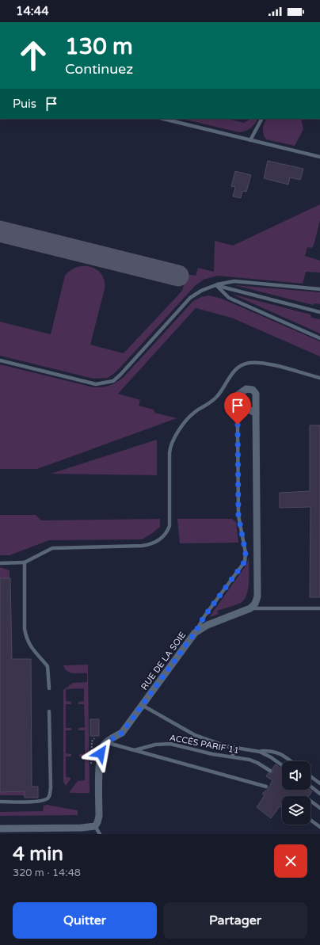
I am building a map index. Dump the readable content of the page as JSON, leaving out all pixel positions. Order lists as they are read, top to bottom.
{
  "streets": {
    "street": ["RUE DE LA SOIE"],
    "lane": ["ACCÈS PARIF 11"]
  },
  "crossings": [
    ["RUE DE LA SOIE", "ACCÈS PARIF 11"]
  ],
  "page": {
    "status": "14:44",
    "turn": ["130 m", "Continuez"],
    "then": "Puis",
    "heading": ["4 min", "320 m · 14:48"],
    "buttons": ["Quitter", "Partager"]
  }
}
